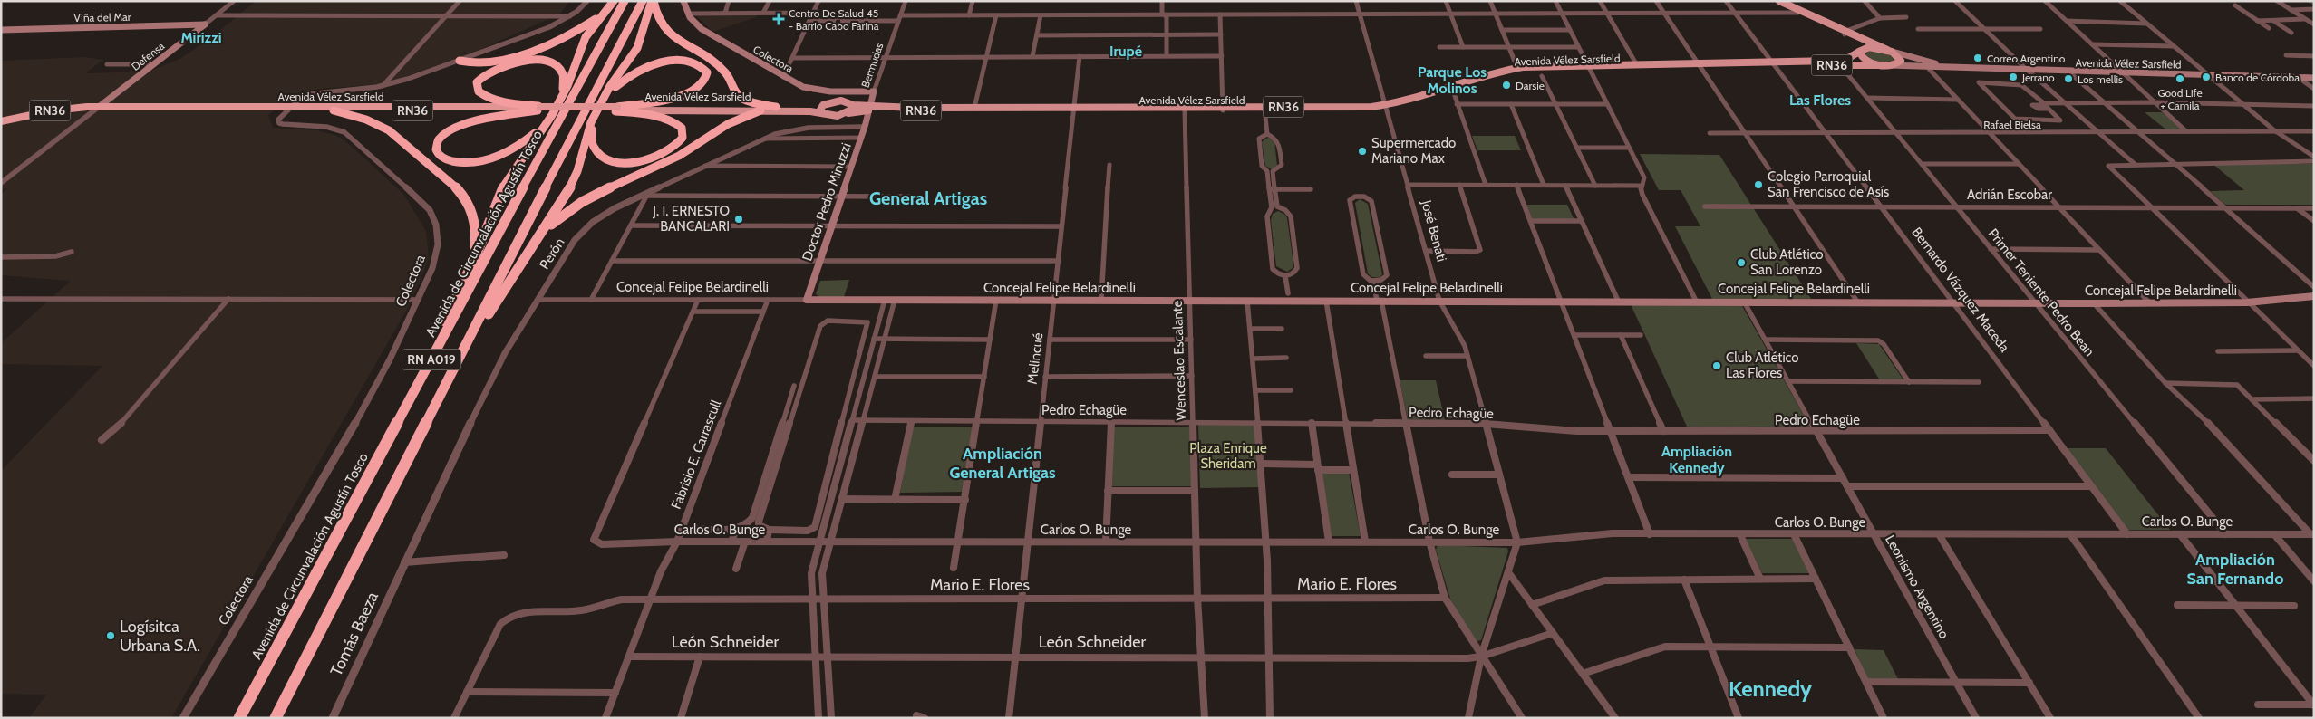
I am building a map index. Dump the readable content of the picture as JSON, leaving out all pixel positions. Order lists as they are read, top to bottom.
{
  "streets": {
    "highway": [
      "Avenida Vélez Sarsfield",
      "RN36",
      "Avenida de Circunvalación Agustín Tosco",
      "RN A019"
    ],
    "main road": [
      "Viña del Mar",
      "Defensa",
      "Colectora",
      "Bermudas",
      "Doctor Pedro Minuzzi",
      "Concejal Felipe Belardinelli"
    ],
    "street": [
      "Rafael Bielsa",
      "Adrián Escobar",
      "José Benati",
      "Perón",
      "Bernardo Vázquez Maceda",
      "Primer Teniente Pedro Bean",
      "Melincué",
      "Wenceslao Escalante",
      "Pedro Echagüe",
      "Fabrisio E. Carrascull",
      "Carlos O. Bunge",
      "Mario E. Flores",
      "Leonismo Argentino",
      "Tomás Baeza",
      "León Schneider"
    ]
  },
  "crossings": [
    ["Viña del Mar", "Defensa"],
    ["Defensa", "Avenida Vélez Sarsfield"],
    ["Colectora", "Avenida Vélez Sarsfield"],
    ["Colectora", "Bermudas"],
    ["Avenida Vélez Sarsfield", "Bermudas"],
    ["Avenida Vélez Sarsfield", "RN36"],
    ["Avenida Vélez Sarsfield", "Doctor Pedro Minuzzi"],
    ["Avenida Vélez Sarsfield", "José Benati"],
    ["Avenida Vélez Sarsfield", "Bernardo Vázquez Maceda"],
    ["Avenida Vélez Sarsfield", "Primer Teniente Pedro Bean"],
    ["Avenida Vélez Sarsfield", "Melincué"],
    ["Avenida Vélez Sarsfield", "Wenceslao Escalante"],
    ["Bermudas", "Doctor Pedro Minuzzi"],
    ["Rafael Bielsa", "Bernardo Vázquez Maceda"],
    ["Rafael Bielsa", "Primer Teniente Pedro Bean"],
    ["Adrián Escobar", "Bernardo Vázquez Maceda"],
    ["Adrián Escobar", "Primer Teniente Pedro Bean"],
    ["Doctor Pedro Minuzzi", "Perón"],
    ["Doctor Pedro Minuzzi", "Concejal Felipe Belardinelli"],
    ["José Benati", "Concejal Felipe Belardinelli"],
    ["José Benati", "Pedro Echagüe"],
    ["José Benati", "Carlos O. Bunge"],
    ["Perón", "Concejal Felipe Belardinelli"],
    ["Perón", "Tomás Baeza"],
    ["Concejal Felipe Belardinelli", "Bernardo Vázquez Maceda"],
    ["Concejal Felipe Belardinelli", "Primer Teniente Pedro Bean"],
    ["Concejal Felipe Belardinelli", "Melincué"],
    ["Concejal Felipe Belardinelli", "Wenceslao Escalante"],
    ["Concejal Felipe Belardinelli", "Fabrisio E. Carrascull"],
    ["Concejal Felipe Belardinelli", "Leonismo Argentino"],
    ["Bernardo Vázquez Maceda", "Pedro Echagüe"],
    ["Bernardo Vázquez Maceda", "Carlos O. Bunge"],
    ["Primer Teniente Pedro Bean", "Carlos O. Bunge"],
    ["Melincué", "Pedro Echagüe"],
    ["Melincué", "Carlos O. Bunge"],
    ["Melincué", "Mario E. Flores"],
    ["Melincué", "León Schneider"],
    ["Wenceslao Escalante", "Pedro Echagüe"],
    ["Wenceslao Escalante", "Carlos O. Bunge"],
    ["Wenceslao Escalante", "Mario E. Flores"],
    ["Wenceslao Escalante", "León Schneider"],
    ["Pedro Echagüe", "Leonismo Argentino"],
    ["Fabrisio E. Carrascull", "Carlos O. Bunge"],
    ["Fabrisio E. Carrascull", "Mario E. Flores"],
    ["Fabrisio E. Carrascull", "León Schneider"],
    ["Carlos O. Bunge", "Leonismo Argentino"]
  ],
  "districts": [
    "Mirizzi",
    "Irupé",
    "Parque Los Molinos",
    "Las Flores",
    "General Artigas",
    "Ampliación Kennedy",
    "Ampliación General Artigas",
    "Ampliación San Fernando",
    "Kennedy"
  ],
  "parks": ["Plaza Enrique Sheridam"],
  "places": {
    "health": ["Centro De Salud 45 - Barrio Cabo Farina"],
    "other": [
      "Correo Argentino",
      "Jerrano",
      "Banco de Córdoba",
      "Los mellis",
      "Good Life + Camila",
      "Darsie",
      "Supermercado Mariano Max",
      "Colegio Parroquial San Frencisco de Asís",
      "J. I. ERNESTO BANCALARI",
      "Club Atlético San Lorenzo",
      "Club Atlético Las Flores",
      "Logísitca Urbana S.A."
    ]
  }
}
